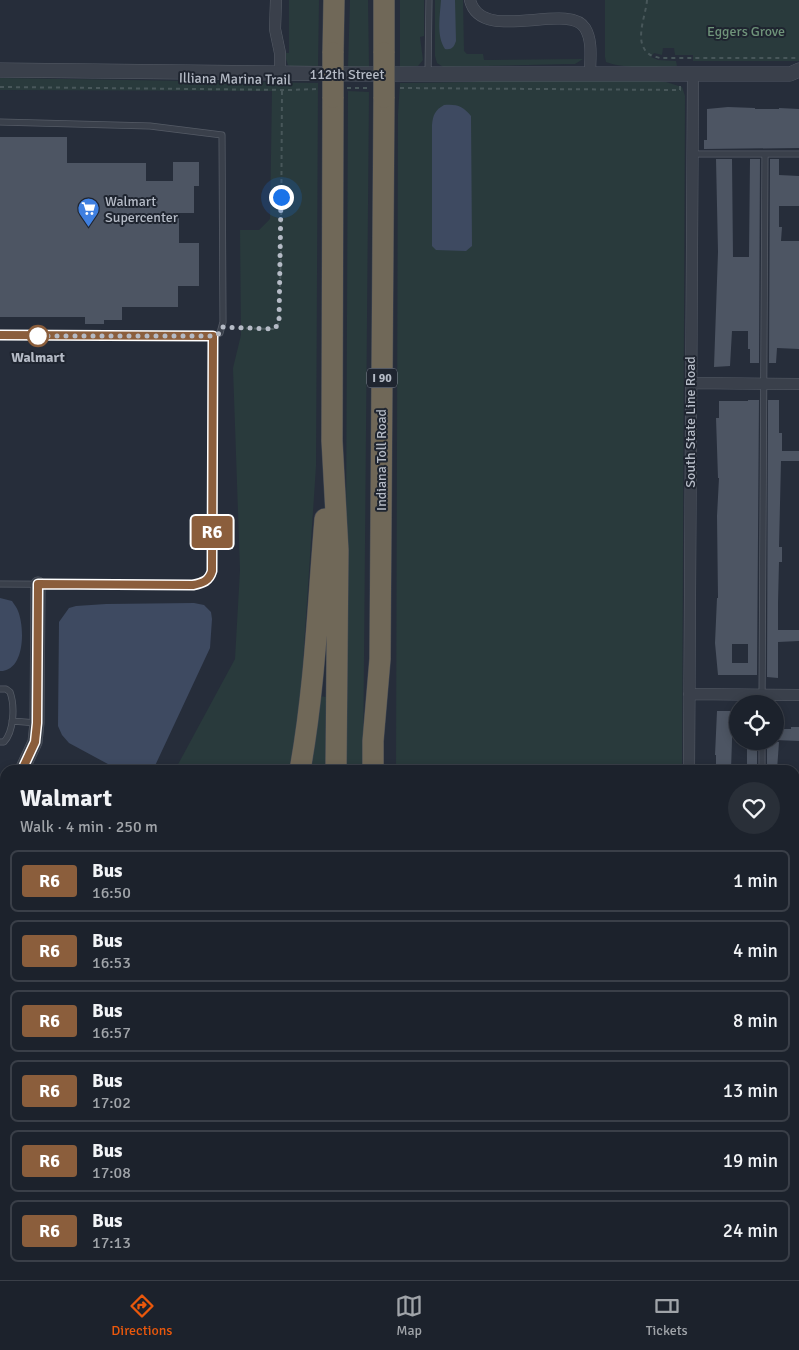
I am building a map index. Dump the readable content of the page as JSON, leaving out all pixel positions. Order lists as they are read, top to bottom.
{
  "streets": {
    "highway": ["I 90", "Indiana Toll Road"],
    "street": ["112th Street", "South State Line Road"],
    "path": ["Illiana Marina Trail"]
  },
  "crossings": [
    ["112th Street", "South State Line Road"],
    ["Illiana Marina Trail", "Indiana Toll Road"]
  ],
  "parks": ["Eggers Grove"],
  "places": {
    "supermarket": ["Walmart Supercenter"],
    "other": ["Walmart"]
  },
  "lines": ["bus line R6"],
  "page": {
    "on_map": "R6",
    "heading": ["Walmart", "Walk · 4 min · 250 m"],
    "list": [
      {
        "mark": "R6",
        "name": "Bus",
        "note": "16:50",
        "value": "1 min"
      },
      {
        "mark": "R6",
        "name": "Bus",
        "note": "16:53",
        "value": "4 min"
      },
      {
        "mark": "R6",
        "name": "Bus",
        "note": "16:57",
        "value": "8 min"
      },
      {
        "mark": "R6",
        "name": "Bus",
        "note": "17:02",
        "value": "13 min"
      },
      {
        "mark": "R6",
        "name": "Bus",
        "note": "17:08",
        "value": "19 min"
      },
      {
        "mark": "R6",
        "name": "Bus",
        "note": "17:13",
        "value": "24 min"
      }
    ],
    "tabs": ["Directions", "Map", "Tickets"]
  }
}
